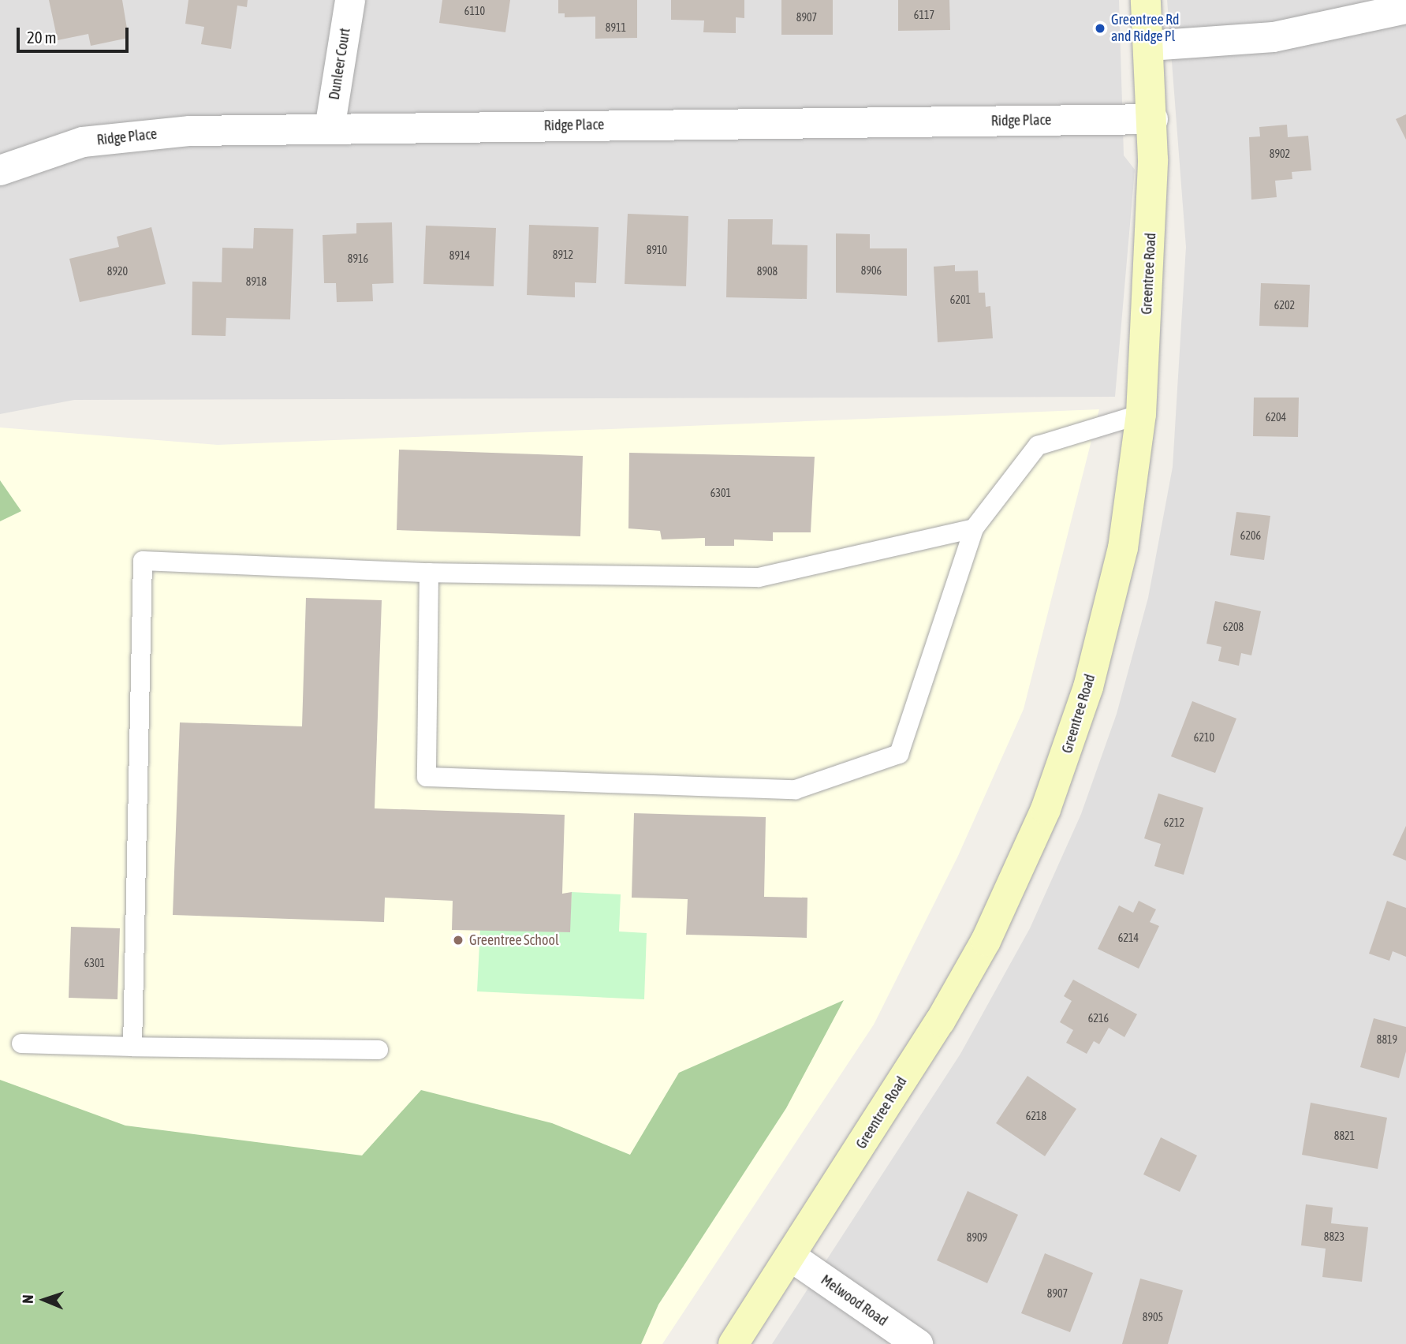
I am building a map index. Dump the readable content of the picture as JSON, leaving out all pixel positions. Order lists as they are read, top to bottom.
{
  "streets": {
    "street": [
      "Dunleer Court",
      "Ridge Place",
      "Greentree Road",
      "Melwood Road"
    ]
  },
  "crossings": [
    ["Dunleer Court", "Ridge Place"],
    ["Ridge Place", "Greentree Road"],
    ["Greentree Road", "Melwood Road"]
  ],
  "places": ["Greentree Rd and Ridge Pl", "Greentree School"],
  "house_numbers": [
    "6110",
    "6117",
    "8907",
    "8911",
    "8902",
    "8910",
    "8912",
    "8914",
    "8916",
    "8906",
    "8920",
    "8908",
    "8918",
    "6201",
    "6202",
    "6204",
    "6301",
    "6206",
    "6208",
    "6210",
    "6212",
    "6214",
    "6301",
    "6216",
    "8819",
    "6218",
    "8821",
    "8823",
    "8909",
    "8907",
    "8905"
  ],
  "scale_bar": "20 m",
  "north": "left"
}
